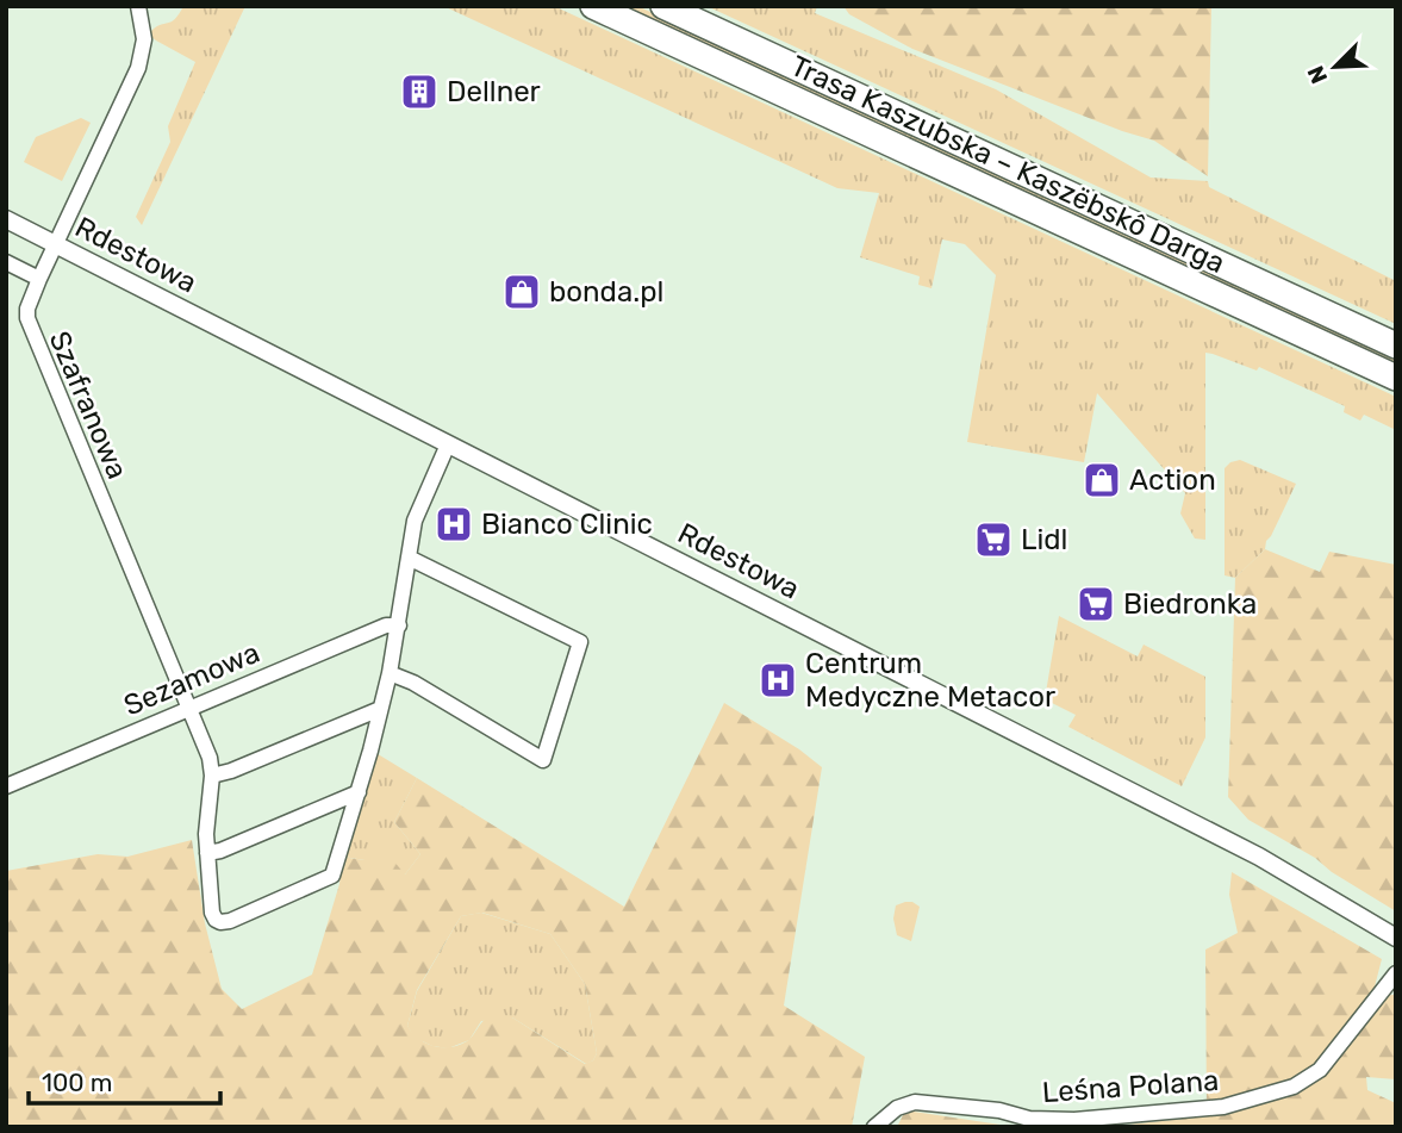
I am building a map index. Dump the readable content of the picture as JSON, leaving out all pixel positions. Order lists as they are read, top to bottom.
{
  "streets": {
    "highway": ["Trasa Kaszubska – Kaszëbskô Darga"],
    "street": [
      "Rdestowa",
      "Szafranowa",
      "Sezamowa",
      "Leśna Polana"
    ]
  },
  "crossings": [
    ["Rdestowa", "Szafranowa"],
    ["Szafranowa", "Sezamowa"]
  ],
  "places": {
    "building": ["Dellner"],
    "shop": ["bonda.pl", "Action"],
    "hospital": ["Bianco Clinic", "Centrum Medyczne Metacor"],
    "supermarket": ["Lidl", "Biedronka"]
  },
  "scale_bar": "100 m",
  "north": "bottom left"
}
